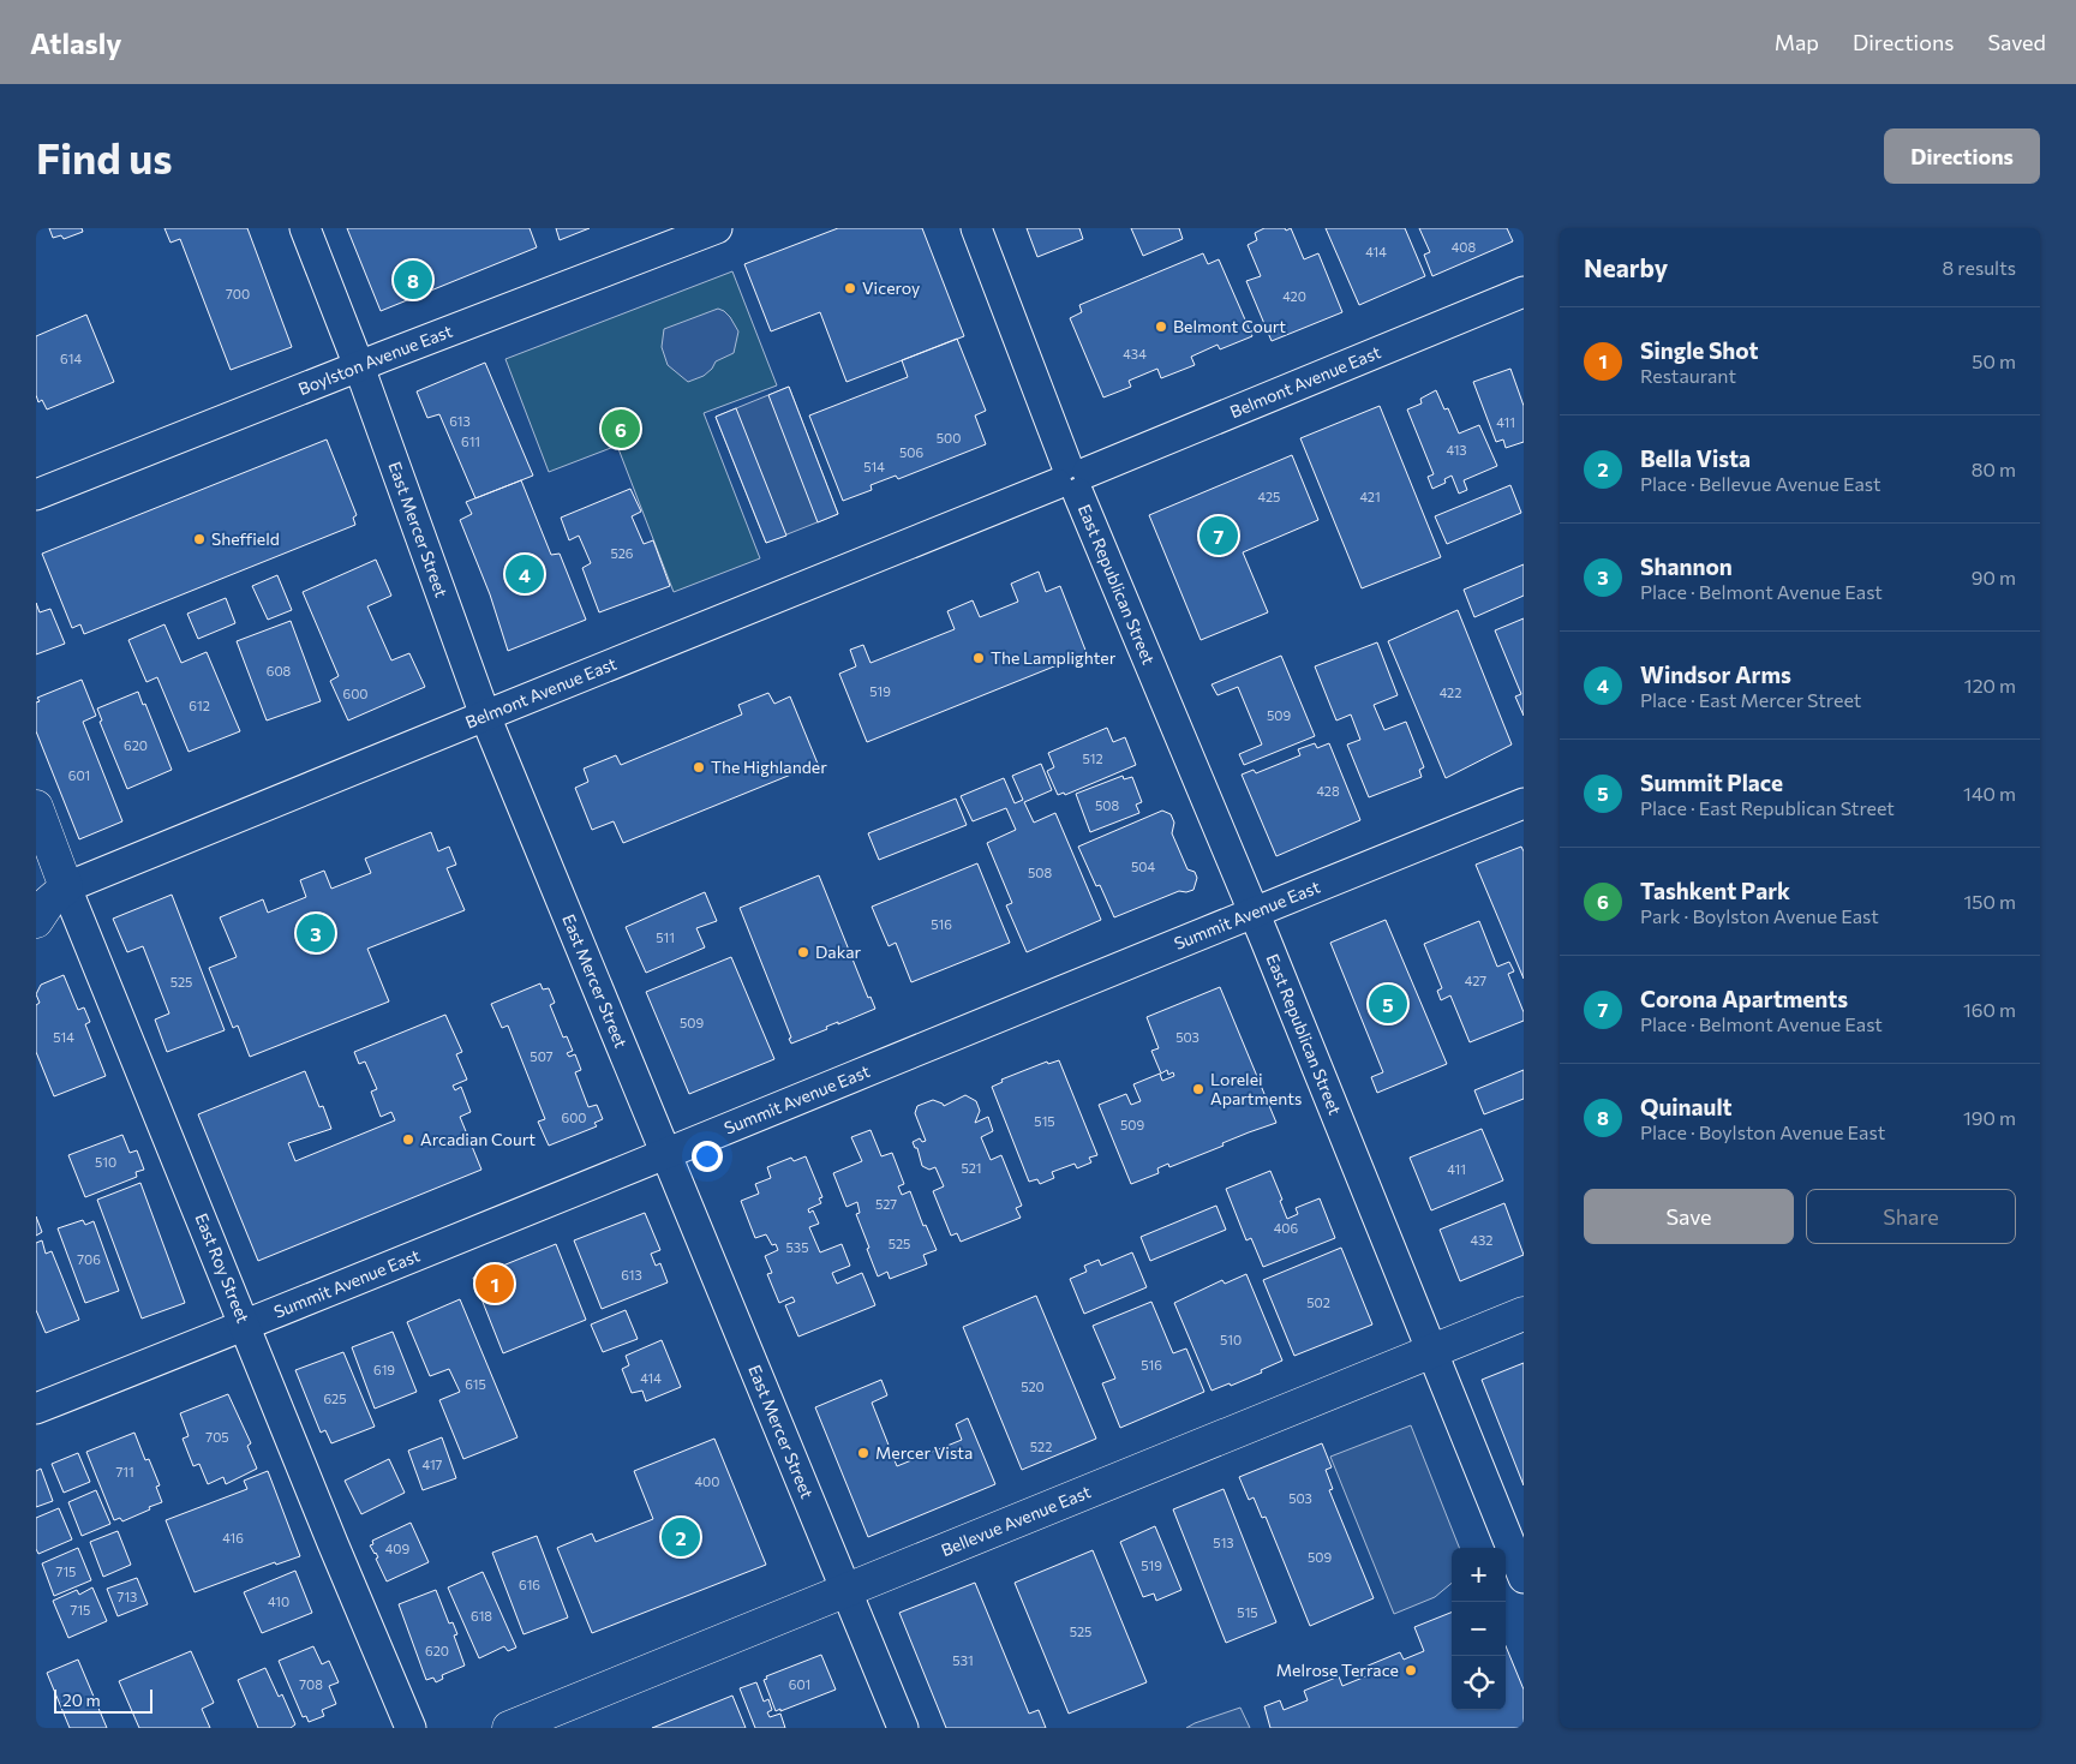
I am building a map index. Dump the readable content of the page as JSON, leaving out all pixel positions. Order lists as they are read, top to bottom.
{
  "streets": {
    "street": [
      "Boylston Avenue East",
      "Belmont Avenue East",
      "East Mercer Street",
      "East Republican Street",
      "Summit Avenue East",
      "East Roy Street",
      "Bellevue Avenue East"
    ]
  },
  "crossings": [
    ["Boylston Avenue East", "East Mercer Street"],
    ["Belmont Avenue East", "East Mercer Street"],
    ["Belmont Avenue East", "East Republican Street"],
    ["Belmont Avenue East", "East Roy Street"],
    ["East Mercer Street", "Summit Avenue East"],
    ["East Mercer Street", "Bellevue Avenue East"],
    ["East Republican Street", "Summit Avenue East"],
    ["East Republican Street", "Bellevue Avenue East"],
    ["Summit Avenue East", "East Roy Street"]
  ],
  "places": [
    "Viceroy",
    "Belmont Court",
    "Sheffield",
    "The Lamplighter",
    "The Highlander",
    "Dakar",
    "Lorelei Apartments",
    "Arcadian Court",
    "Mercer Vista",
    "Melrose Terrace"
  ],
  "house_numbers": [
    "408",
    "414",
    "700",
    "420",
    "434",
    "614",
    "613",
    "411",
    "500",
    "611",
    "413",
    "506",
    "514",
    "425",
    "421",
    "526",
    "608",
    "519",
    "422",
    "600",
    "612",
    "509",
    "620",
    "512",
    "601",
    "428",
    "508",
    "504",
    "508",
    "516",
    "511",
    "427",
    "525",
    "509",
    "514",
    "503",
    "507",
    "600",
    "515",
    "509",
    "510",
    "521",
    "411",
    "527",
    "406",
    "432",
    "525",
    "535",
    "706",
    "613",
    "502",
    "510",
    "516",
    "619",
    "414",
    "615",
    "520",
    "625",
    "705",
    "522",
    "417",
    "711",
    "400",
    "503",
    "416",
    "513",
    "409",
    "509",
    "519",
    "715",
    "616",
    "713",
    "410",
    "715",
    "515",
    "618",
    "525",
    "620",
    "531",
    "708",
    "601"
  ],
  "scale_bar": "20 m",
  "page": {
    "header": "Atlasly",
    "nav": ["Map", "Directions", "Saved"],
    "buttons": [
      "Directions",
      ["Save", "Share"]
    ],
    "title": "Find us",
    "heading": ["Nearby", "8 results"],
    "pins": [
      "8",
      "6",
      "7",
      "4",
      "3",
      "5",
      "1",
      "2"
    ],
    "list": [
      {
        "mark": "1",
        "name": "Single Shot",
        "note": "Restaurant",
        "value": "50 m"
      },
      {
        "mark": "2",
        "name": "Bella Vista",
        "note": "Place · Bellevue Avenue East",
        "value": "80 m"
      },
      {
        "mark": "3",
        "name": "Shannon",
        "note": "Place · Belmont Avenue East",
        "value": "90 m"
      },
      {
        "mark": "4",
        "name": "Windsor Arms",
        "note": "Place · East Mercer Street",
        "value": "120 m"
      },
      {
        "mark": "5",
        "name": "Summit Place",
        "note": "Place · East Republican Street",
        "value": "140 m"
      },
      {
        "mark": "6",
        "name": "Tashkent Park",
        "note": "Park · Boylston Avenue East",
        "value": "150 m"
      },
      {
        "mark": "7",
        "name": "Corona Apartments",
        "note": "Place · Belmont Avenue East",
        "value": "160 m"
      },
      {
        "mark": "8",
        "name": "Quinault",
        "note": "Place · Boylston Avenue East",
        "value": "190 m"
      }
    ],
    "map_buttons": ["+", "−"],
    "scale": "20 m"
  }
}
